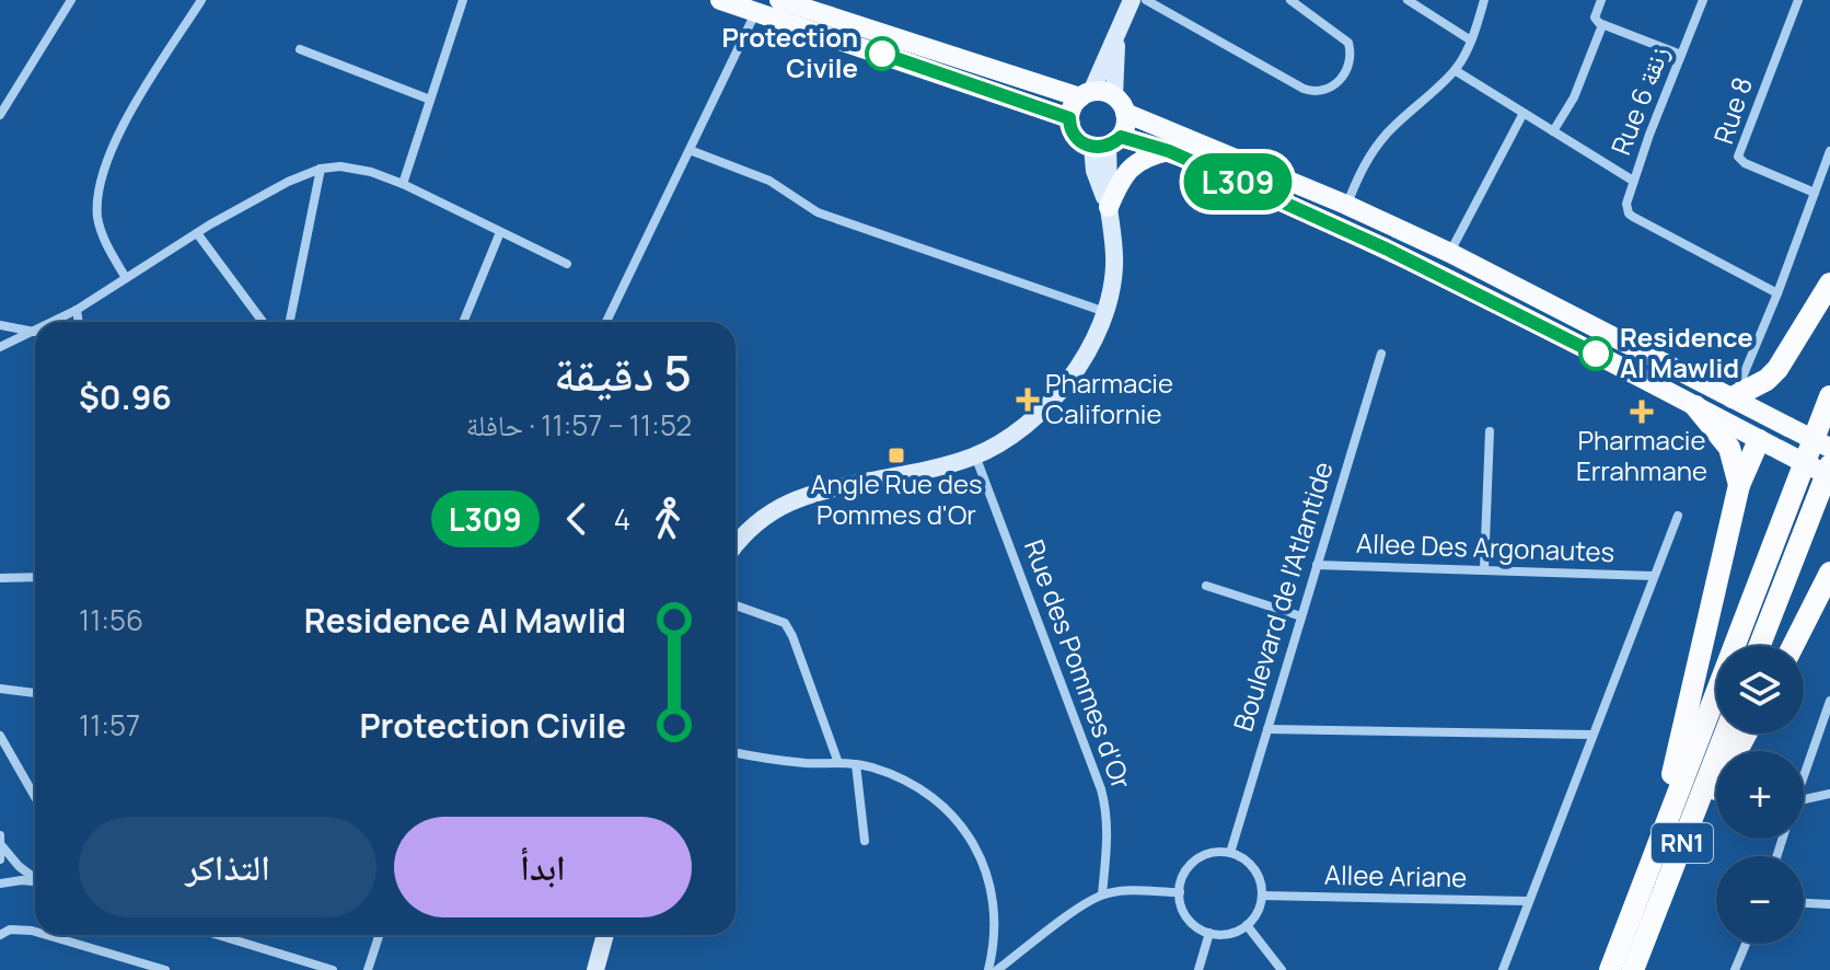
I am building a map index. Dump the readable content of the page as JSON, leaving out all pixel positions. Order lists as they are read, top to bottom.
{
  "streets": {
    "highway": ["RN1"],
    "street": [
      "Rue 6 زنقة",
      "Rue 8",
      "Allee Des Argonautes",
      "Boulevard de l'Atlantide",
      "Rue des Pommes d'Or",
      "Allee Ariane"
    ]
  },
  "crossings": [
    ["Allee Des Argonautes", "Boulevard de l'Atlantide"],
    ["Boulevard de l'Atlantide", "Allee Ariane"]
  ],
  "places": {
    "other": ["Protection Civile", "Residence Al Mawlid"],
    "health": ["Pharmacie Californie", "Pharmacie Errahmane"],
    "transit": ["Angle Rue des Pommes d'Or"]
  },
  "lines": ["bus line L309"],
  "page": {
    "on_map": "L309",
    "heading": ["5 دقيقة", "11:52 – 11:57 · حافلة", "$0.96"],
    "legs": ["4", "L309"],
    "list": [
      {
        "name": "Residence Al Mawlid",
        "value": "11:56"
      },
      {
        "name": "Protection Civile",
        "value": "11:57"
      }
    ],
    "map_buttons": ["+", "−"],
    "buttons": ["ابدأ", "التذاكر"]
  }
}
